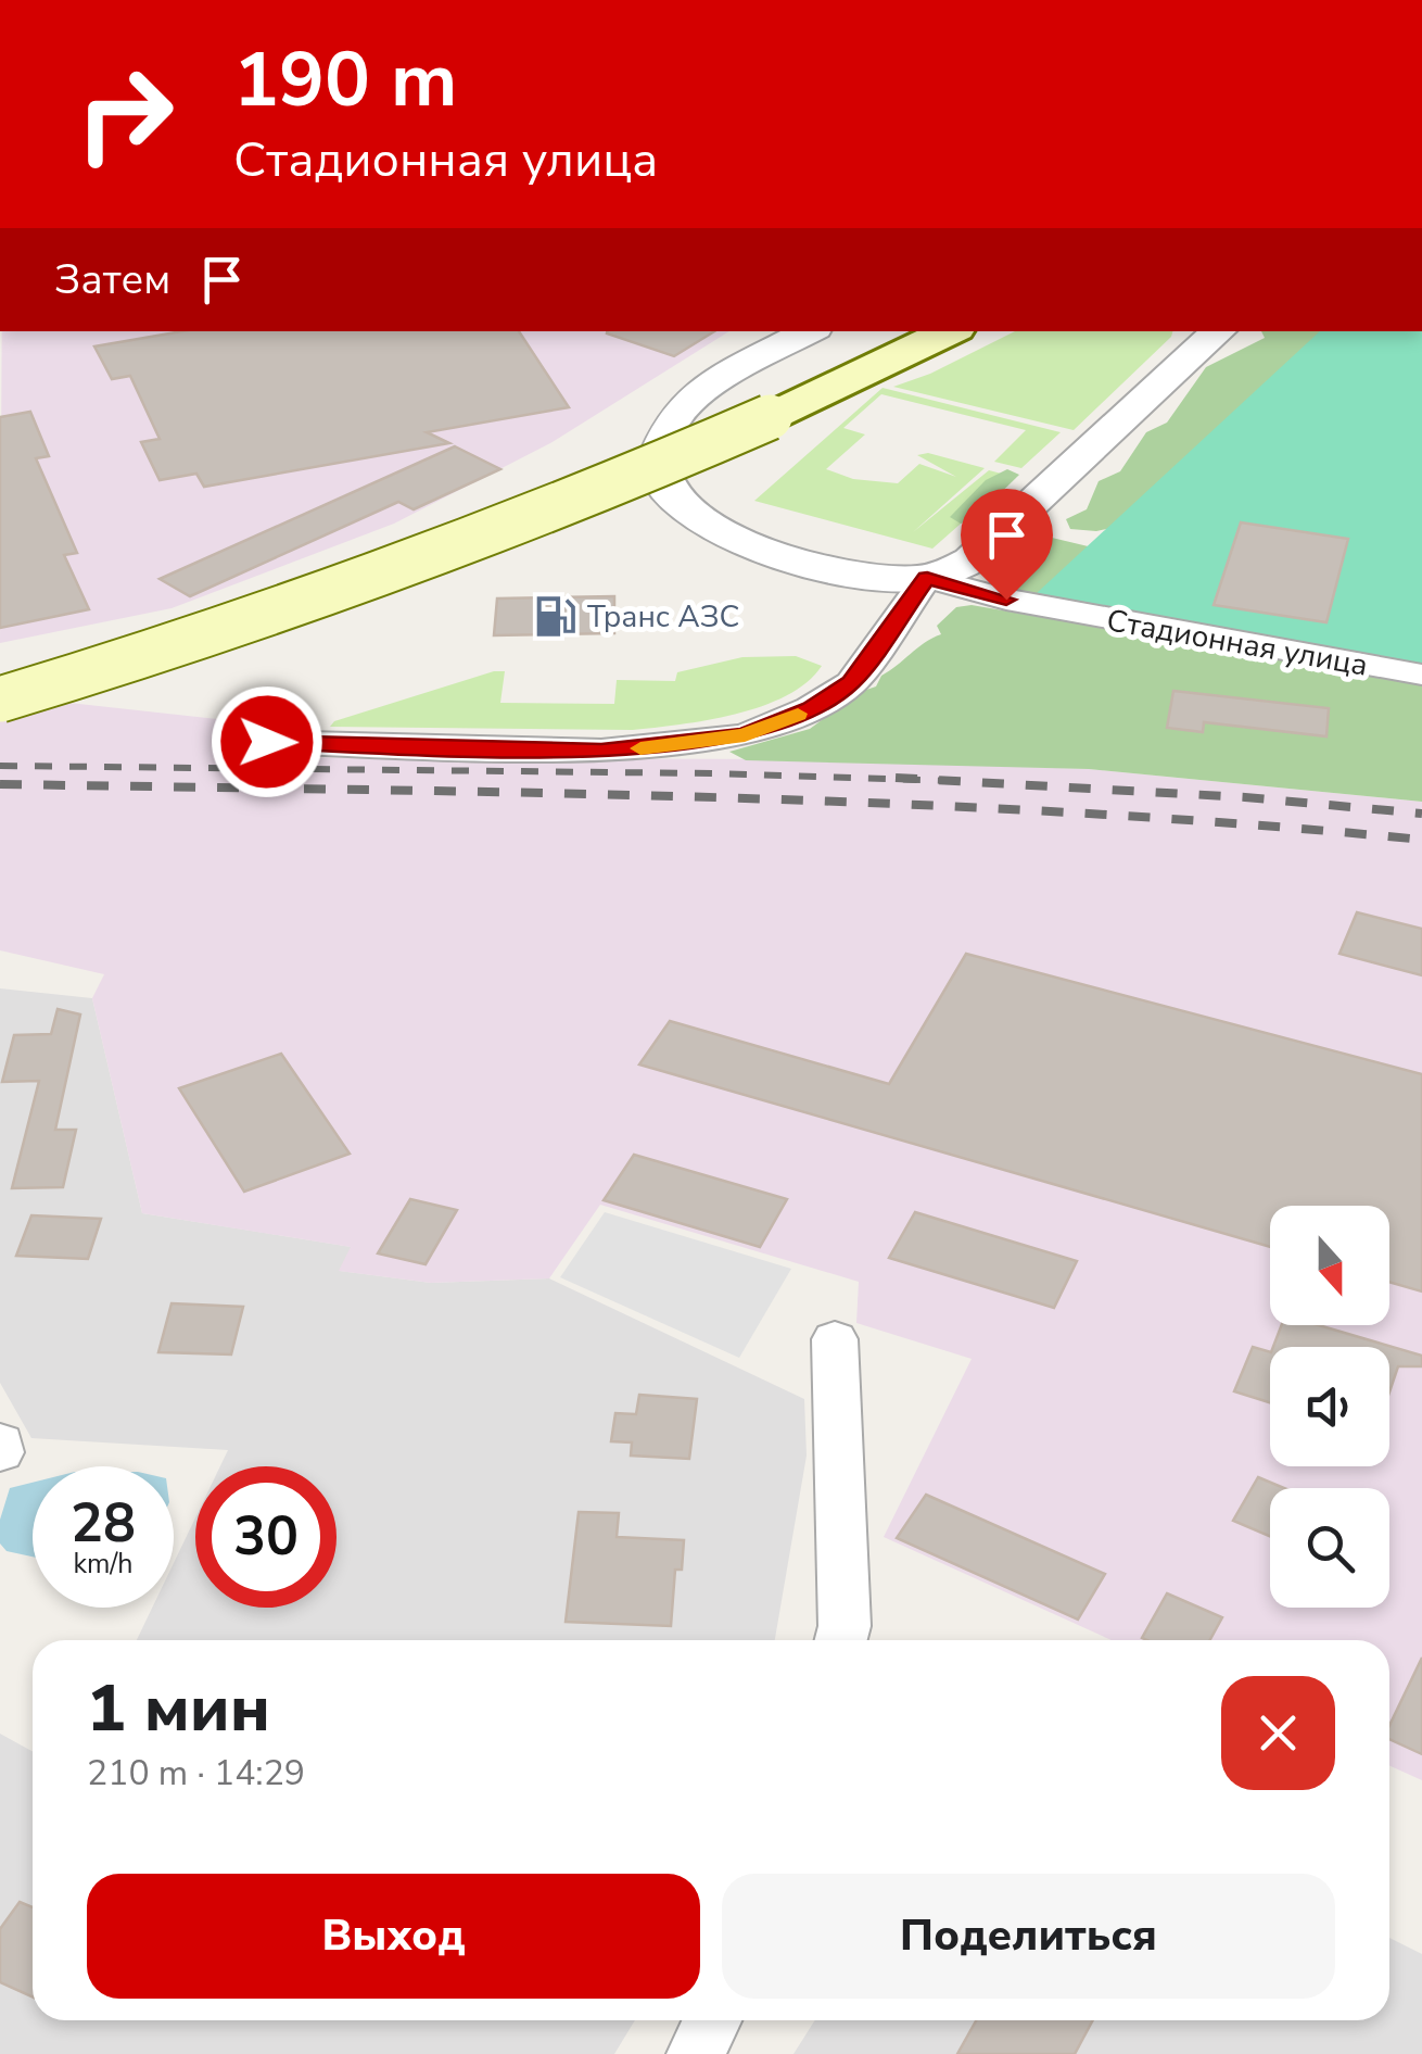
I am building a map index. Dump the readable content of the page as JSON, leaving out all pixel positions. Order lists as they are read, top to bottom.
{
  "streets": {
    "street": ["Стадионная улица"]
  },
  "places": {
    "fuel station": ["Транс АЗС"]
  },
  "north": "bottom",
  "page": {
    "turn": ["190 m", "Стадионная улица"],
    "then": "Затем",
    "speed": "28 km/h",
    "limit": "30",
    "heading": ["1 мин", "210 m · 14:29"],
    "buttons": ["Выход", "Поделиться"]
  }
}
